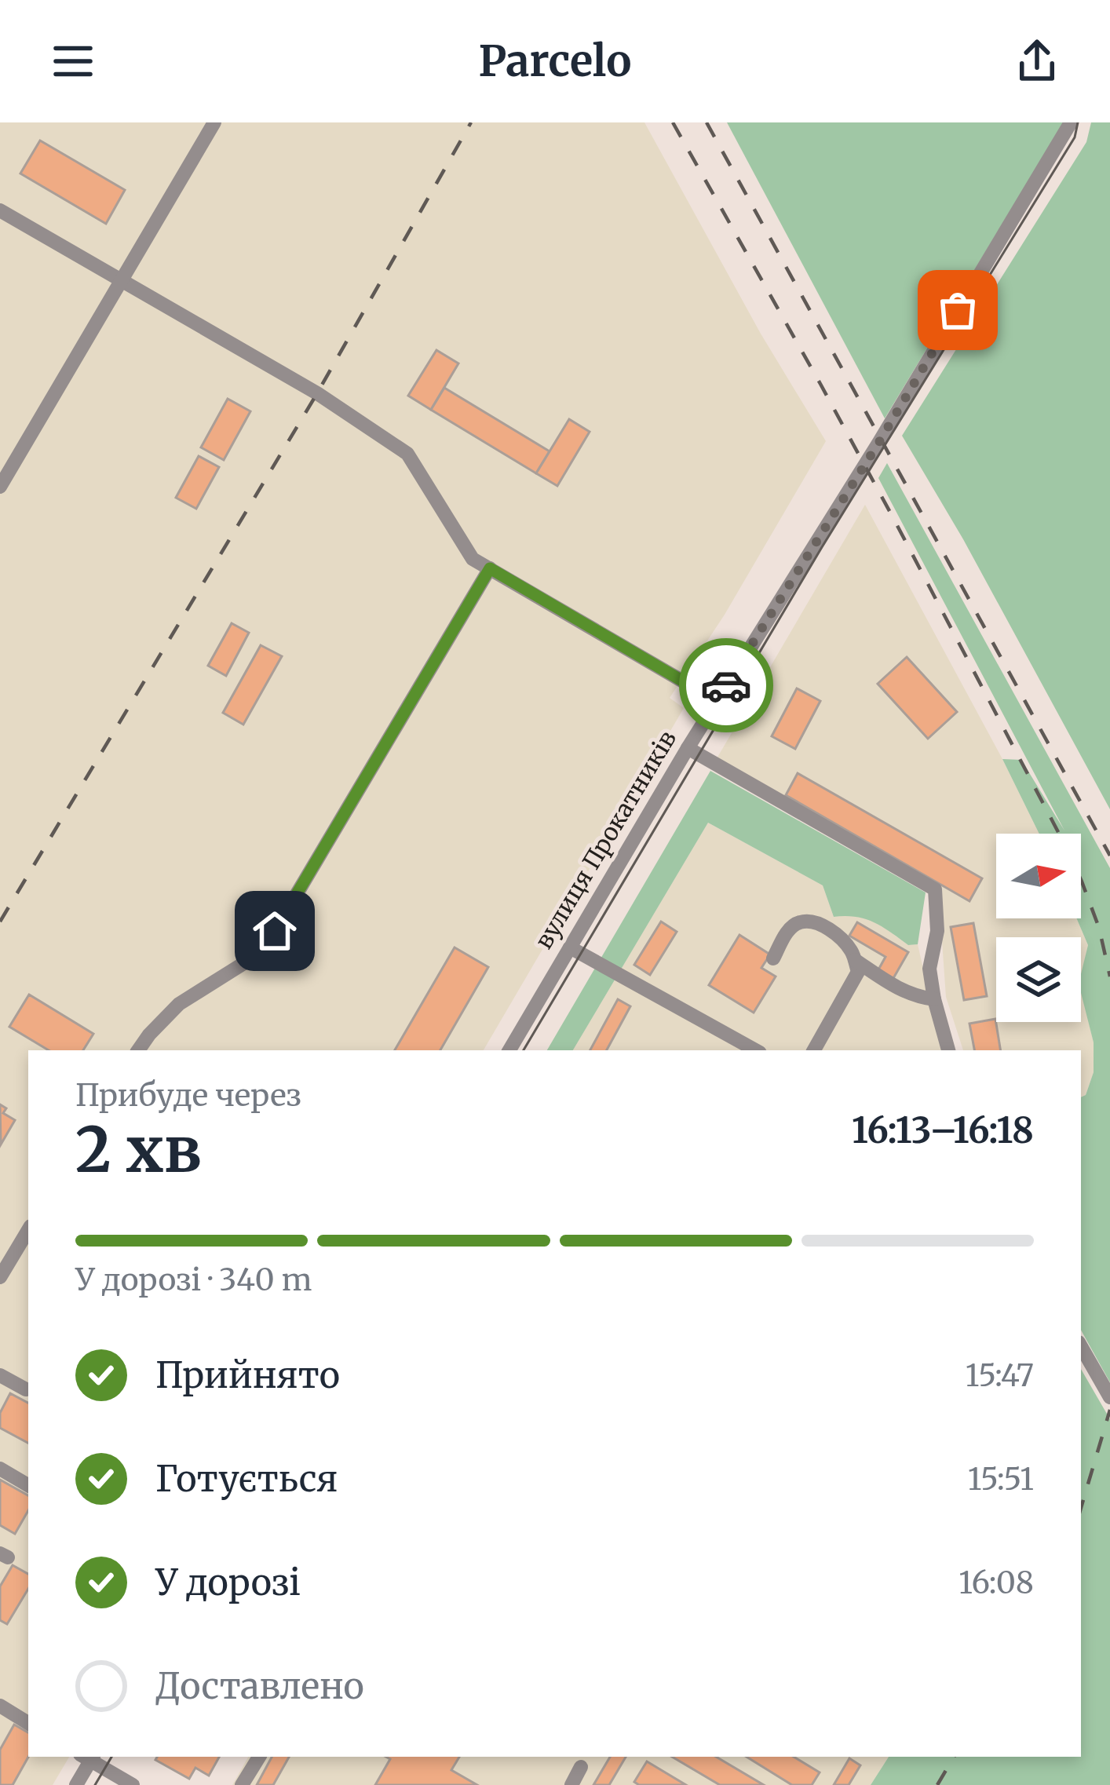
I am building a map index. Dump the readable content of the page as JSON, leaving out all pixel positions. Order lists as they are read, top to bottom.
{
  "streets": {
    "street": ["вулиця Прокатників"]
  },
  "north": "right",
  "page": {
    "header": "Parcelo",
    "heading": ["2 хв", "Прибуде через", "16:13–16:18"],
    "bar": "У дорозі · 340 m",
    "list": [
      ["Прийнято", "15:47"],
      ["Готується", "15:51"],
      ["У дорозі", "16:08"],
      "Доставлено"
    ]
  }
}
